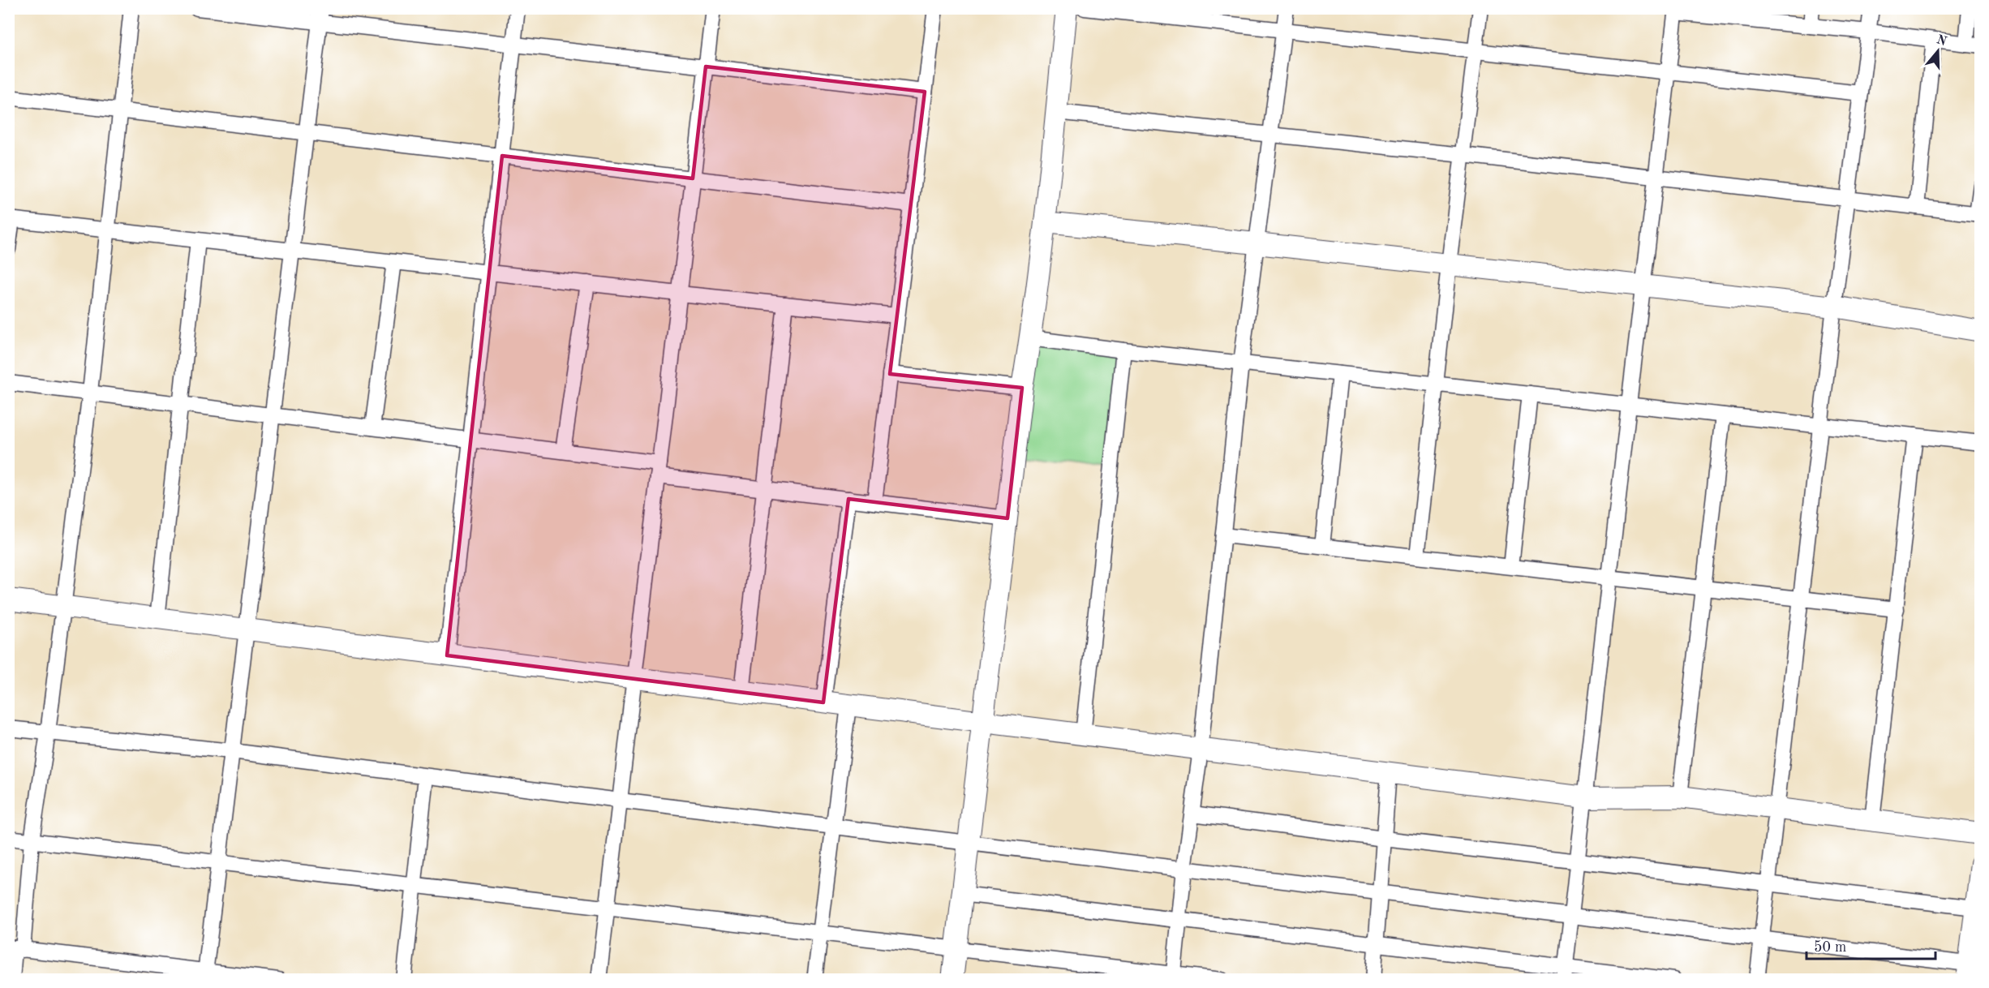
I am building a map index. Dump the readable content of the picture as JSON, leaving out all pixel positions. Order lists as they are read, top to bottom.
{
  "scale_bar": "50 m",
  "north": "top"
}
